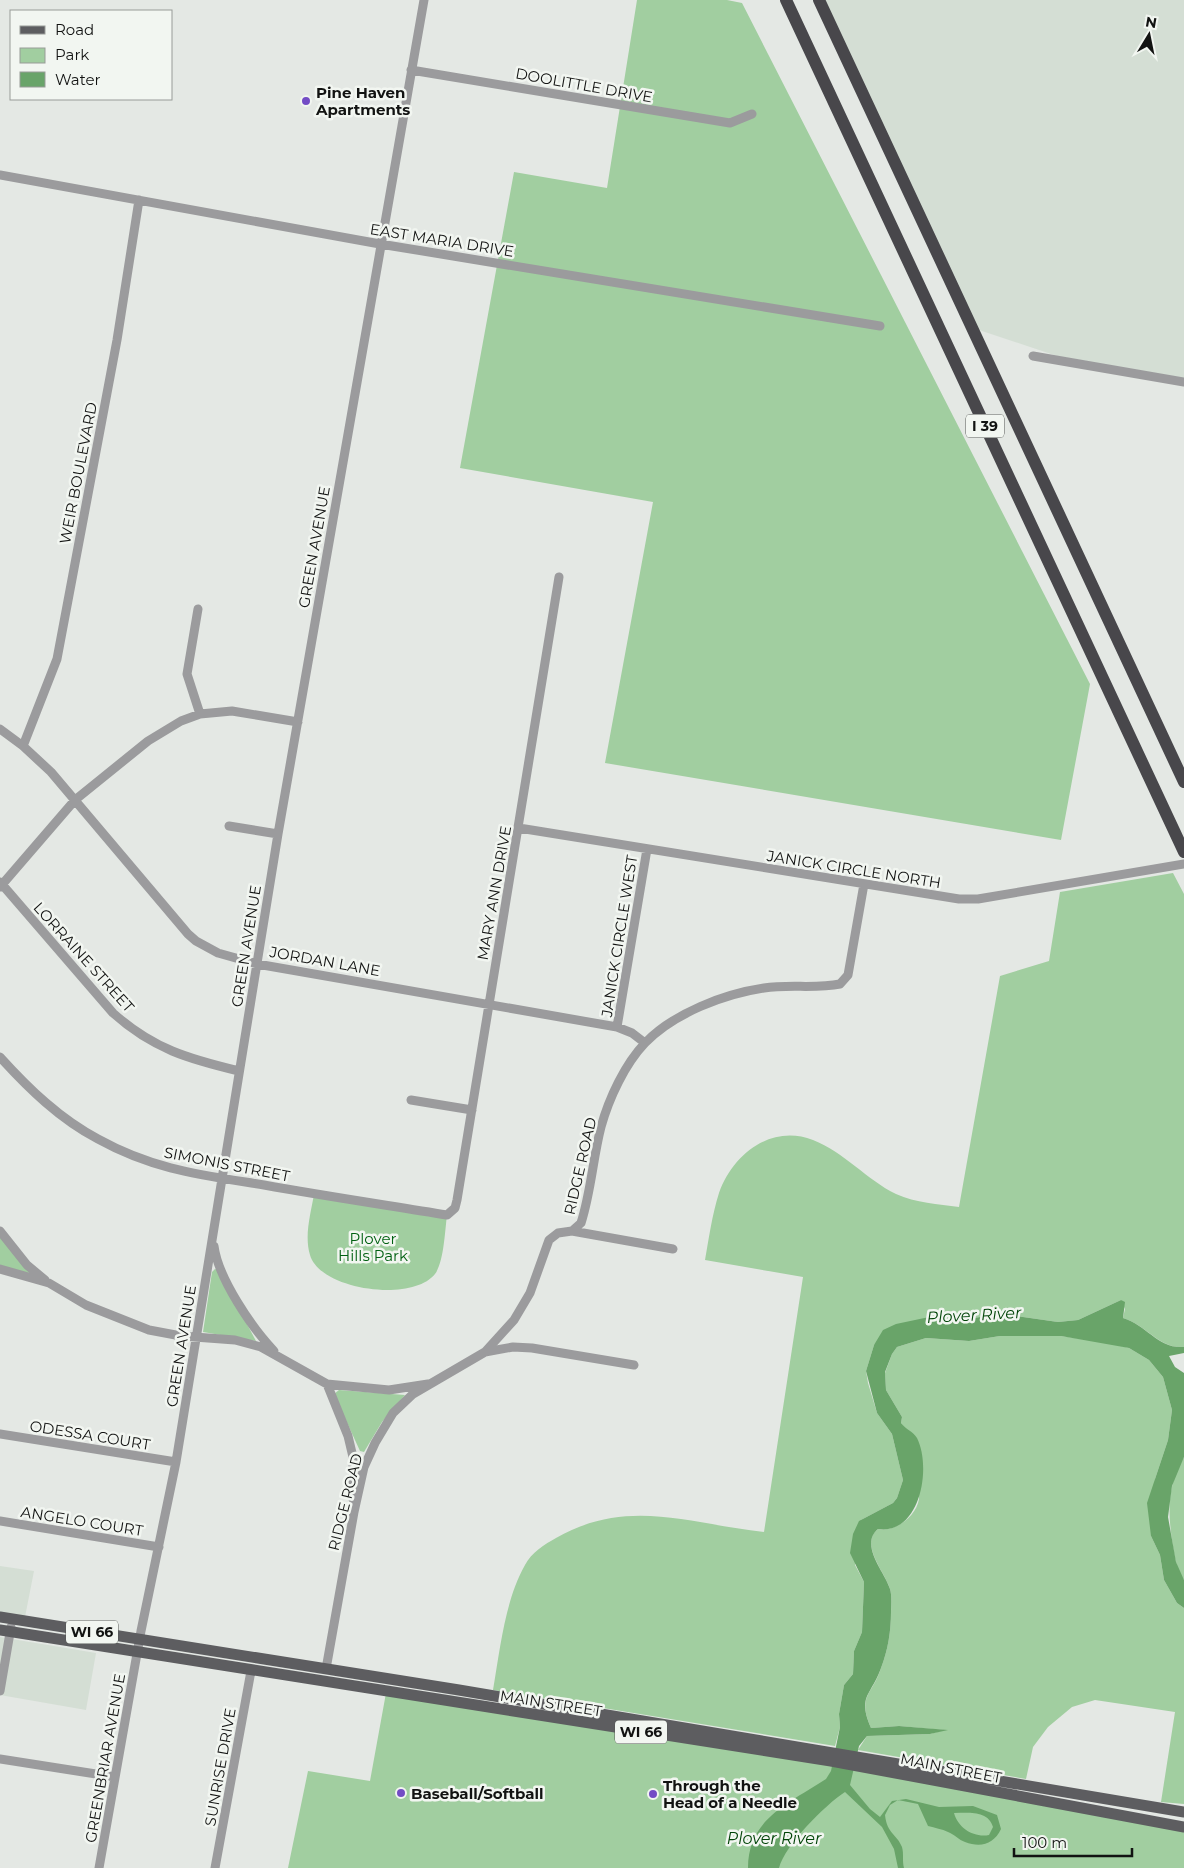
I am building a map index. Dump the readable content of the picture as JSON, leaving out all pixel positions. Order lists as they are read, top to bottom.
{
  "streets": {
    "highway": ["I 39"],
    "main road": ["WI 66", "MAIN STREET"],
    "street": [
      "DOOLITTLE DRIVE",
      "EAST MARIA DRIVE",
      "WEIR BOULEVARD",
      "GREEN AVENUE",
      "JANICK CIRCLE NORTH",
      "MARY ANN DRIVE",
      "JANICK CIRCLE WEST",
      "LORRAINE STREET",
      "JORDAN LANE",
      "SIMONIS STREET",
      "RIDGE ROAD",
      "ODESSA COURT",
      "ANGELO COURT",
      "GREENBRIAR AVENUE",
      "SUNRISE DRIVE"
    ]
  },
  "crossings": [
    ["DOOLITTLE DRIVE", "GREEN AVENUE"],
    ["EAST MARIA DRIVE", "WEIR BOULEVARD"],
    ["EAST MARIA DRIVE", "GREEN AVENUE"],
    ["WEIR BOULEVARD", "JORDAN LANE"],
    ["GREEN AVENUE", "LORRAINE STREET"],
    ["GREEN AVENUE", "JORDAN LANE"],
    ["GREEN AVENUE", "SIMONIS STREET"],
    ["GREEN AVENUE", "ODESSA COURT"],
    ["GREEN AVENUE", "ANGELO COURT"],
    ["GREEN AVENUE", "MAIN STREET"],
    ["GREEN AVENUE", "GREENBRIAR AVENUE"],
    ["JANICK CIRCLE NORTH", "MARY ANN DRIVE"],
    ["JANICK CIRCLE NORTH", "JANICK CIRCLE WEST"],
    ["JANICK CIRCLE NORTH", "RIDGE ROAD"],
    ["MARY ANN DRIVE", "JORDAN LANE"],
    ["MARY ANN DRIVE", "SIMONIS STREET"],
    ["JANICK CIRCLE WEST", "JORDAN LANE"],
    ["JORDAN LANE", "RIDGE ROAD"],
    ["RIDGE ROAD", "MAIN STREET"],
    ["MAIN STREET", "GREENBRIAR AVENUE"],
    ["MAIN STREET", "SUNRISE DRIVE"]
  ],
  "water": ["Plover River"],
  "parks": ["Plover Hills Park"],
  "places": ["Pine Haven Apartments", "Baseball/Softball", "Through the Head of a Needle"],
  "legend": ["Road", "Park", "Water"],
  "scale_bar": "100 m",
  "north": "top"
}
